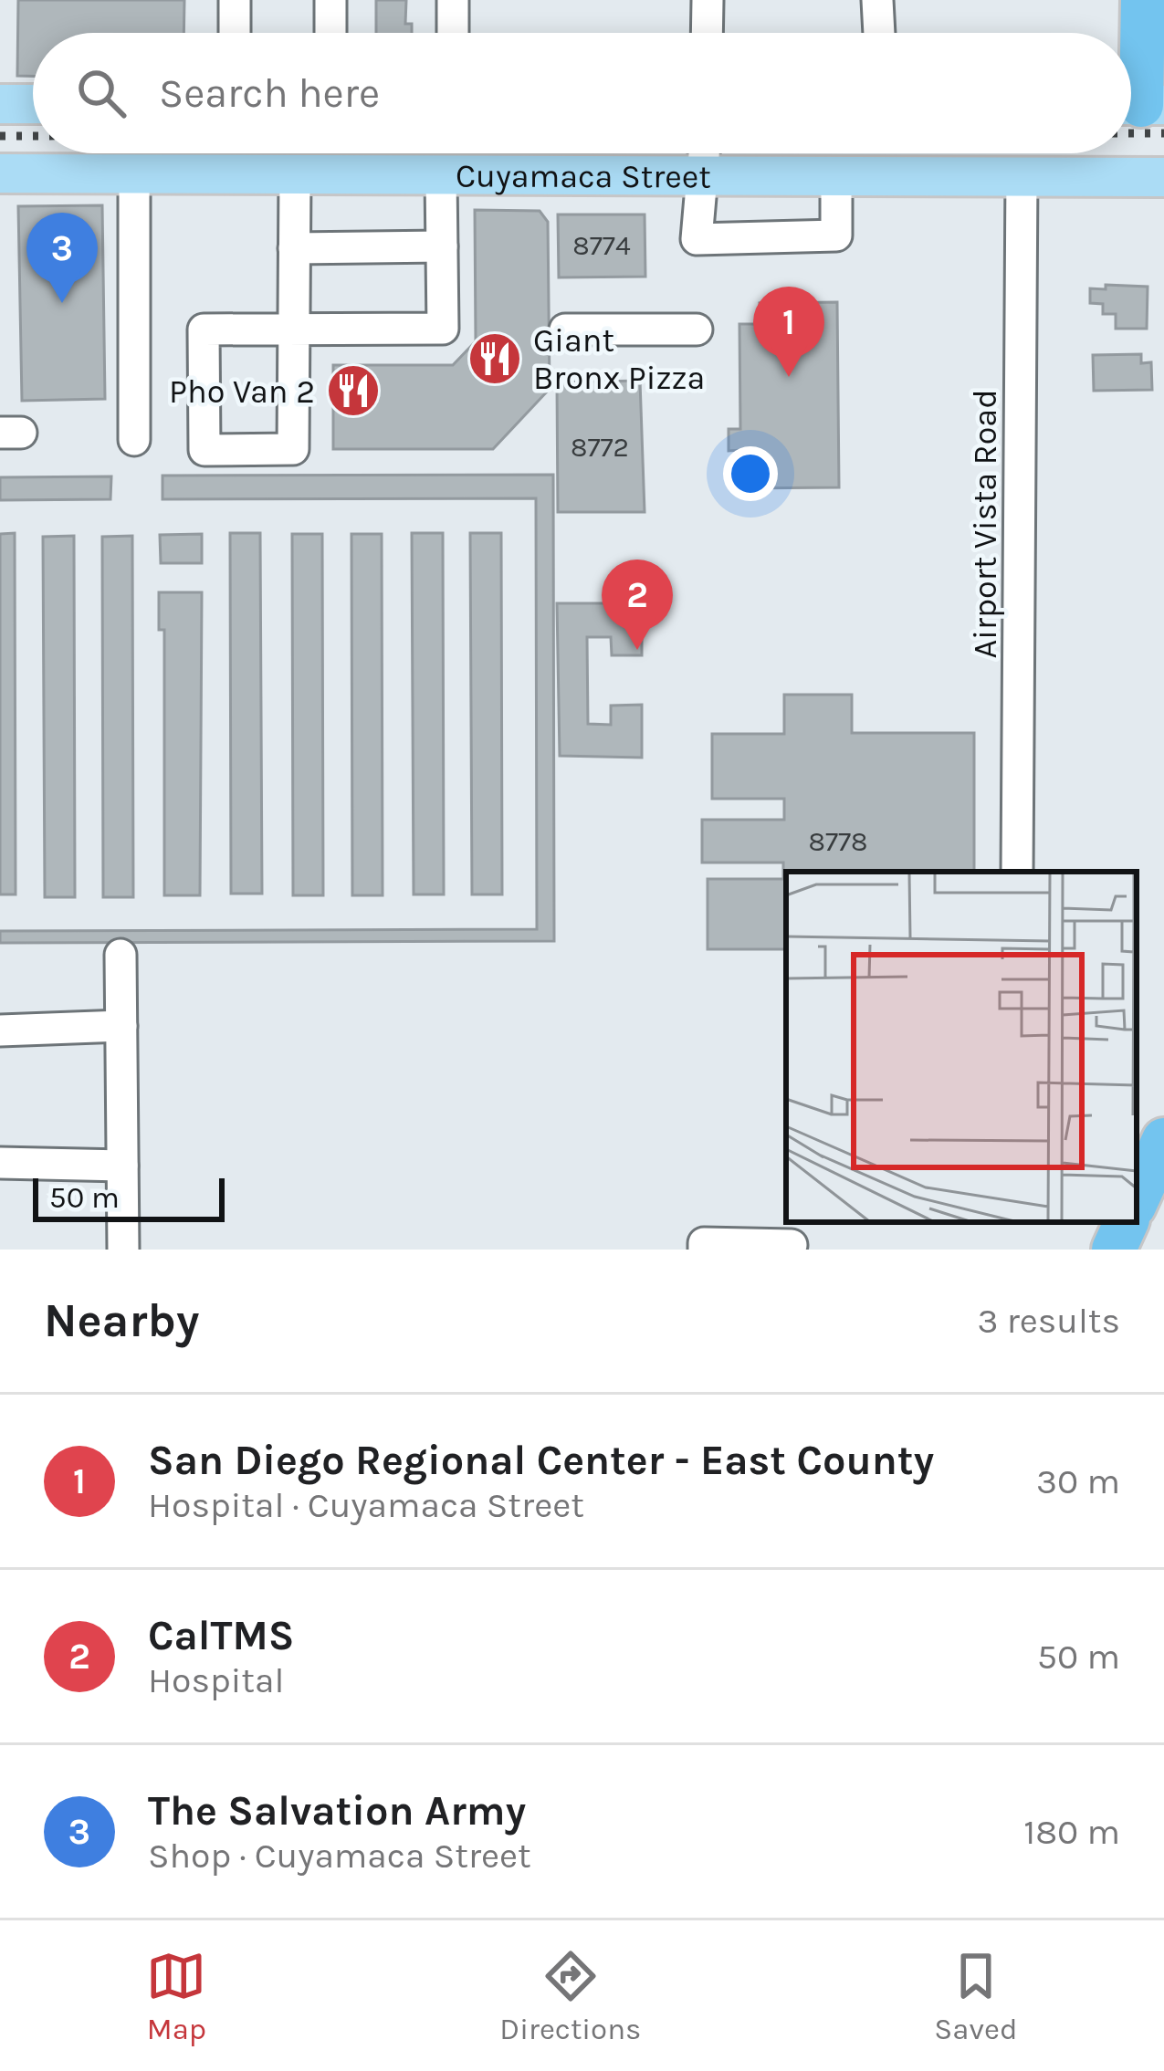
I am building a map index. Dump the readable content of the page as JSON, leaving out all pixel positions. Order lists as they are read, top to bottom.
{
  "streets": {
    "main road": ["Cuyamaca Street"],
    "street": ["Airport Vista Road"]
  },
  "crossings": [
    ["Cuyamaca Street", "Airport Vista Road"]
  ],
  "places": {
    "restaurant": ["Giant Bronx Pizza", "Pho Van 2"]
  },
  "house_numbers": ["8774", "8772", "8778"],
  "scale_bar": "50 m",
  "page": {
    "search": "Search here",
    "pins": ["3", "1", "2"],
    "scale": "50 m",
    "heading": ["Nearby", "3 results"],
    "list": [
      {
        "mark": "1",
        "name": "San Diego Regional Center - East County",
        "note": "Hospital · Cuyamaca Street",
        "value": "30 m"
      },
      {
        "mark": "2",
        "name": "CalTMS",
        "note": "Hospital",
        "value": "50 m"
      },
      {
        "mark": "3",
        "name": "The Salvation Army",
        "note": "Shop · Cuyamaca Street",
        "value": "180 m"
      }
    ],
    "nav": ["Map", "Directions", "Saved"]
  }
}
